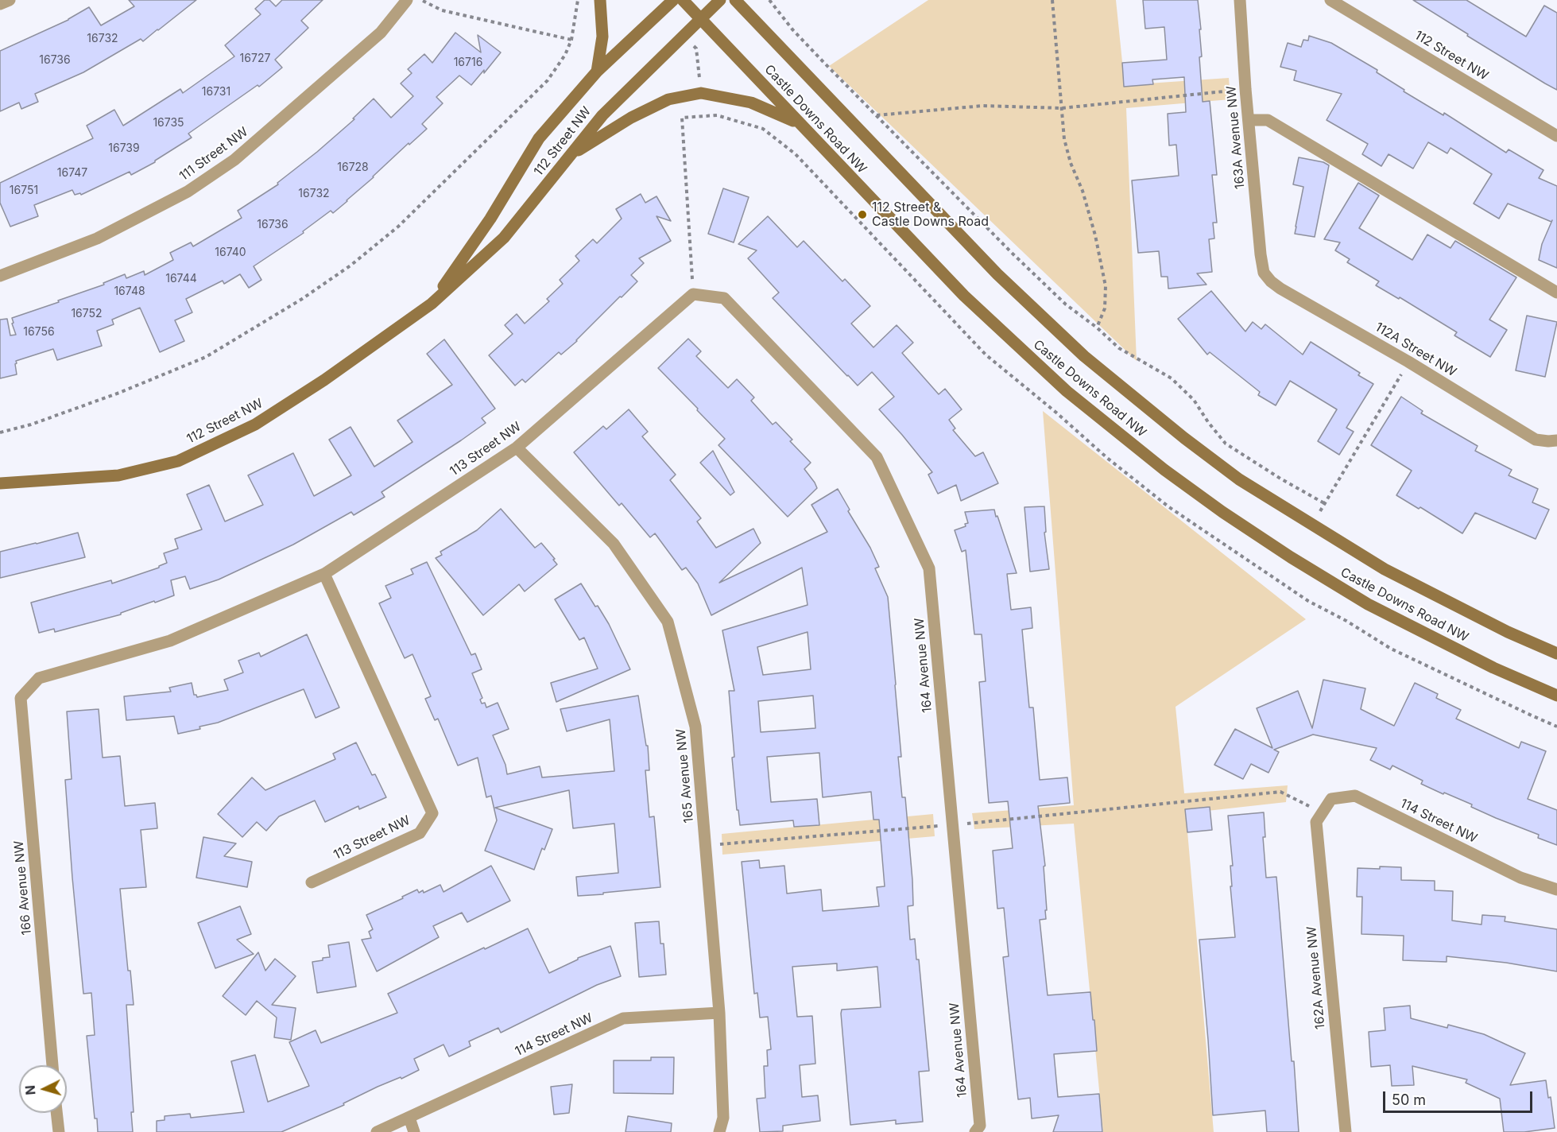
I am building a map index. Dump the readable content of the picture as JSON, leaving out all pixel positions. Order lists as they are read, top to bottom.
{
  "streets": {
    "main road": ["112 Street NW", "Castle Downs Road NW"],
    "street": [
      "163A Avenue NW",
      "111 Street NW",
      "112A Street NW",
      "113 Street NW",
      "164 Avenue NW",
      "165 Avenue NW",
      "114 Street NW",
      "166 Avenue NW",
      "162A Avenue NW"
    ]
  },
  "crossings": [
    ["112 Street NW", "Castle Downs Road NW"],
    ["163A Avenue NW", "112A Street NW"],
    ["113 Street NW", "164 Avenue NW"],
    ["113 Street NW", "165 Avenue NW"],
    ["113 Street NW", "166 Avenue NW"],
    ["165 Avenue NW", "114 Street NW"],
    ["114 Street NW", "162A Avenue NW"]
  ],
  "places": ["112 Street & Castle Downs Road"],
  "house_numbers": [
    "16732",
    "16727",
    "16736",
    "16716",
    "16731",
    "16735",
    "16739",
    "16728",
    "16747",
    "16751",
    "16732",
    "16736",
    "16740",
    "16744",
    "16748",
    "16752",
    "16756"
  ],
  "scale_bar": "50 m",
  "north": "left"
}
